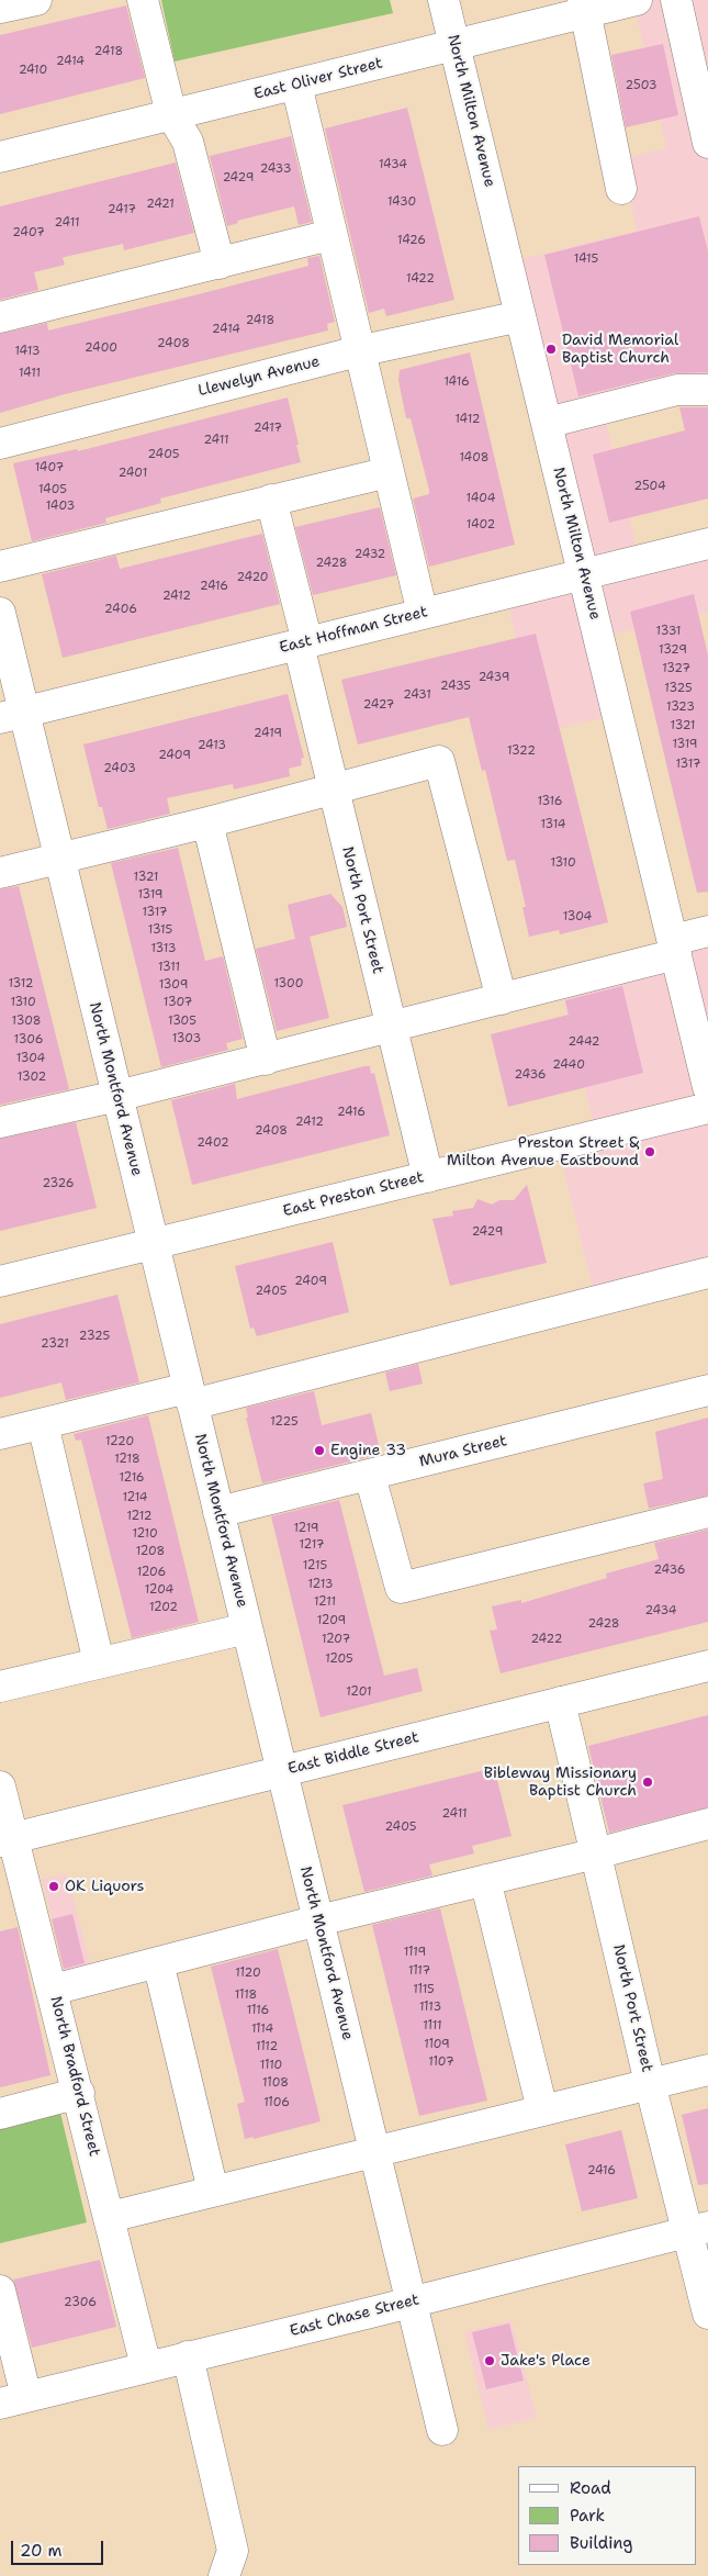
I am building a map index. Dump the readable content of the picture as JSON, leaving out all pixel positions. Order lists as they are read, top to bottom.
{
  "streets": {
    "street": [
      "East Oliver Street",
      "North Milton Avenue",
      "Llewelyn Avenue",
      "East Hoffman Street",
      "North Port Street",
      "North Montford Avenue",
      "East Preston Street",
      "Mura Street",
      "East Biddle Street",
      "North Bradford Street",
      "East Chase Street"
    ]
  },
  "crossings": [
    ["East Oliver Street", "North Milton Avenue"],
    ["North Milton Avenue", "Llewelyn Avenue"],
    ["North Milton Avenue", "East Hoffman Street"],
    ["East Hoffman Street", "North Port Street"],
    ["East Hoffman Street", "North Montford Avenue"],
    ["North Port Street", "East Preston Street"],
    ["North Port Street", "East Biddle Street"],
    ["North Port Street", "East Chase Street"],
    ["North Montford Avenue", "East Preston Street"],
    ["North Montford Avenue", "Mura Street"],
    ["North Montford Avenue", "East Biddle Street"],
    ["North Montford Avenue", "East Chase Street"],
    ["East Biddle Street", "North Bradford Street"],
    ["North Bradford Street", "East Chase Street"]
  ],
  "places": [
    "David Memorial Baptist Church",
    "Preston Street & Milton Avenue Eastbound",
    "Engine 33",
    "Bibleway Missionary Baptist Church",
    "OK Liquors",
    "Jake's Place"
  ],
  "house_numbers": [
    "2418",
    "2414",
    "2410",
    "2503",
    "1434",
    "2433",
    "2429",
    "1430",
    "2421",
    "2417",
    "2411",
    "2407",
    "1426",
    "1415",
    "1422",
    "2418",
    "2414",
    "2408",
    "2400",
    "1413",
    "1411",
    "1416",
    "1412",
    "2417",
    "2411",
    "2405",
    "1408",
    "1407",
    "2401",
    "2504",
    "1405",
    "1404",
    "1403",
    "1402",
    "2432",
    "2428",
    "2420",
    "2416",
    "2412",
    "2406",
    "1331",
    "1329",
    "1327",
    "2439",
    "2435",
    "1325",
    "2431",
    "2427",
    "1323",
    "1321",
    "2419",
    "1319",
    "2413",
    "1322",
    "2409",
    "1317",
    "2403",
    "1316",
    "1314",
    "1310",
    "1321",
    "1319",
    "1317",
    "1304",
    "1315",
    "1313",
    "1311",
    "1312",
    "1300",
    "1309",
    "1310",
    "1307",
    "1308",
    "1305",
    "1303",
    "1306",
    "2442",
    "1304",
    "2440",
    "2436",
    "1302",
    "2416",
    "2412",
    "2408",
    "2402",
    "2326",
    "2429",
    "2409",
    "2405",
    "2325",
    "2321",
    "1225",
    "1220",
    "1218",
    "1216",
    "1214",
    "1212",
    "1219",
    "1210",
    "1217",
    "1208",
    "1215",
    "2436",
    "1206",
    "1213",
    "1204",
    "1211",
    "1202",
    "2434",
    "1209",
    "2428",
    "1207",
    "2422",
    "1205",
    "1201",
    "2411",
    "2405",
    "1119",
    "1117",
    "1120",
    "1115",
    "1118",
    "1113",
    "1116",
    "1111",
    "1114",
    "1109",
    "1112",
    "1107",
    "1110",
    "1108",
    "1106",
    "2416",
    "2306"
  ],
  "legend": ["Road", "Park", "Building"],
  "scale_bar": "20 m"
}
